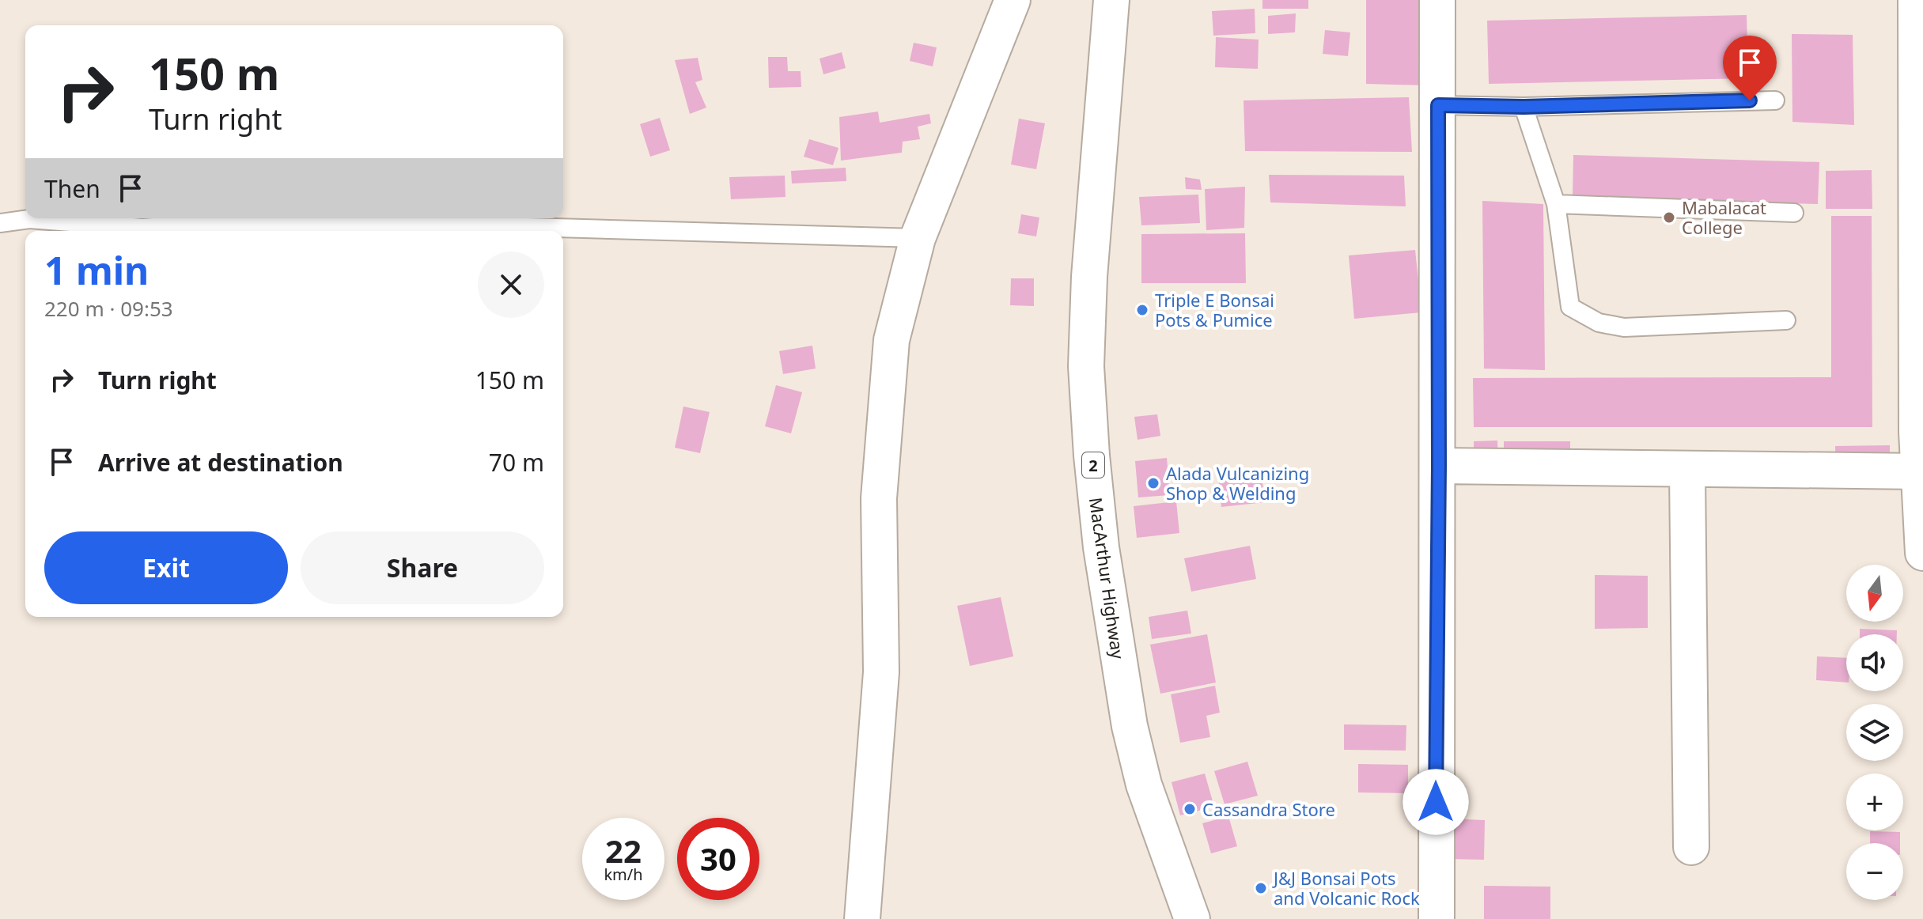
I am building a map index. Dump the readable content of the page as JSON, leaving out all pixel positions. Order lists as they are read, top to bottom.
{
  "streets": {
    "main road": ["2", "MacArthur Highway"]
  },
  "places": [
    "Mabalacat College",
    "Triple E Bonsai Pots & Pumice",
    "Alada Vulcanizing Shop & Welding",
    "Cassandra Store",
    "J&J Bonsai Pots and Volcanic Rock"
  ],
  "north": "bottom",
  "page": {
    "turn": ["150 m", "Turn right"],
    "then": "Then",
    "heading": ["1 min", "220 m · 09:53"],
    "list": [
      {
        "name": "Turn right",
        "value": "150 m"
      },
      {
        "name": "Arrive at destination",
        "value": "70 m"
      }
    ],
    "buttons": ["Exit", "Share"],
    "map_buttons": ["+", "−"],
    "speed": "22 km/h",
    "limit": "30"
  }
}
